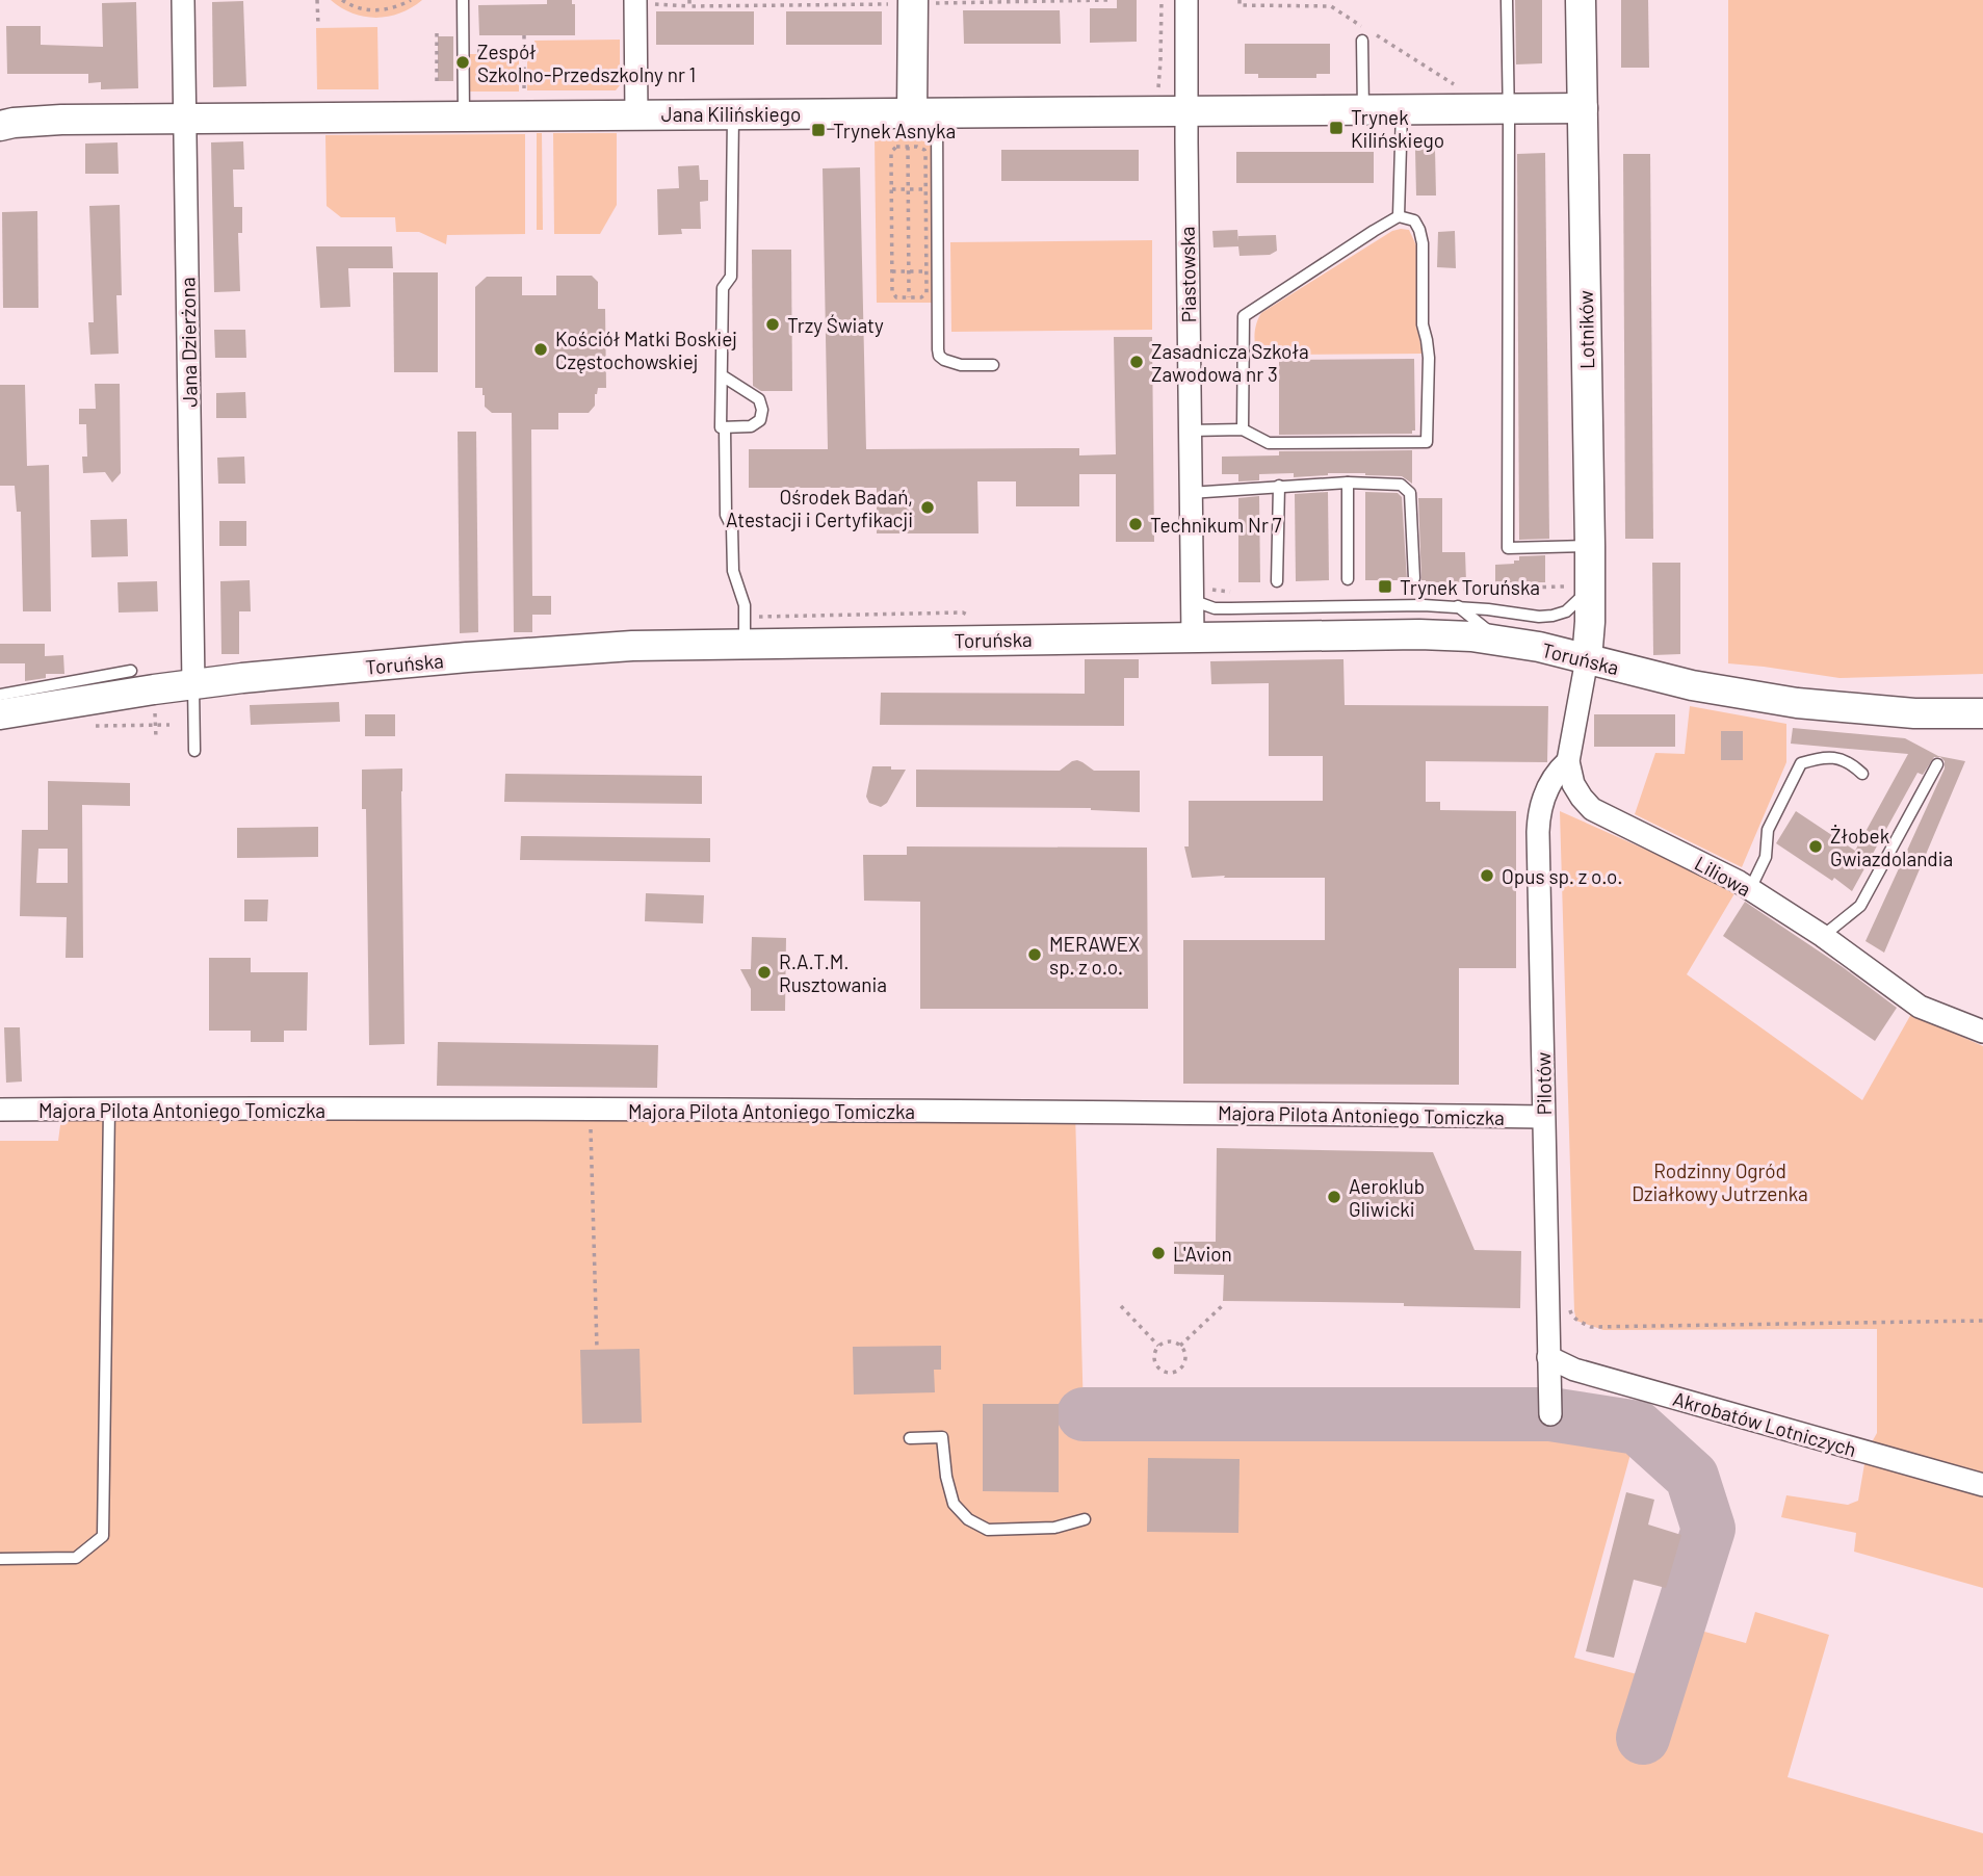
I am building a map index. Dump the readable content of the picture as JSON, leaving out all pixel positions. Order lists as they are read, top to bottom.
{
  "streets": {
    "street": [
      "Jana Kilińskiego",
      "Piastowska",
      "Lotników",
      "Jana Dzierżona",
      "Toruńska",
      "Liliowa",
      "Pilotów",
      "Majora Pilota Antoniego Tomiczka",
      "Akrobatów Lotniczych"
    ]
  },
  "crossings": [
    ["Jana Kilińskiego", "Piastowska"],
    ["Jana Kilińskiego", "Lotników"],
    ["Jana Kilińskiego", "Jana Dzierżona"],
    ["Piastowska", "Toruńska"],
    ["Lotników", "Toruńska"],
    ["Lotników", "Liliowa"],
    ["Jana Dzierżona", "Toruńska"],
    ["Toruńska", "Liliowa"],
    ["Liliowa", "Pilotów"],
    ["Pilotów", "Majora Pilota Antoniego Tomiczka"],
    ["Pilotów", "Akrobatów Lotniczych"]
  ],
  "parks": ["Rodzinny Ogród Działkowy Jutrzenka"],
  "places": {
    "other": [
      "Zespół Szkolno-Przedszkolny nr 1",
      "Trzy Światy",
      "Kościół Matki Boskiej Częstochowskiej",
      "Zasadnicza Szkoła Zawodowa nr 3",
      "Ośrodek Badań, Atestacji i Certyfikacji",
      "Technikum Nr 7",
      "Żłobek Gwiazdolandia",
      "Opus sp. z o.o.",
      "MERAWEX sp. z o.o.",
      "R.A.T.M. Rusztowania",
      "Aeroklub Gliwicki",
      "L'Avion"
    ],
    "transit": ["Trynek Kilińskiego", "Trynek Asnyka", "Trynek Toruńska"]
  }
}
